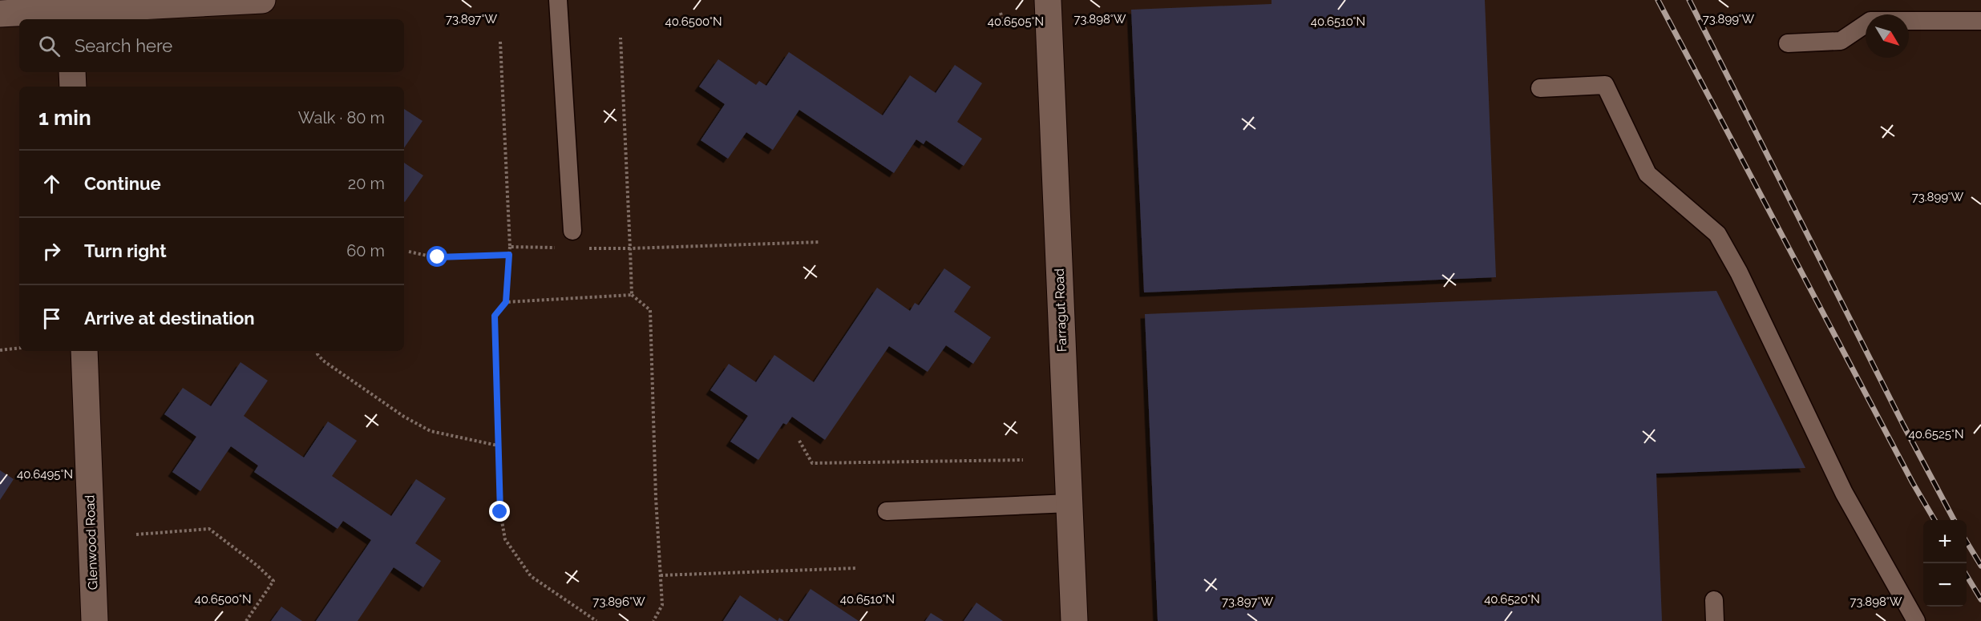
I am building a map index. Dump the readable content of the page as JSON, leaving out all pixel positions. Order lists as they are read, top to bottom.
{
  "streets": {
    "street": ["Farragut Road", "Glenwood Road"]
  },
  "north": "bottom right",
  "page": {
    "search": "Search here",
    "heading": ["1 min", "Walk · 80 m"],
    "list": [
      ["Continue", "20 m"],
      ["Turn right", "60 m"],
      "Arrive at destination"
    ],
    "map_buttons": ["+", "−"]
  },
  "coordinates": [
    "73.897°W",
    "73.898°W",
    "73.899°W",
    "40.6500°N",
    "40.6505°N",
    "40.6510°N",
    "40.6525°N",
    "40.6495°N",
    "40.6520°N",
    "73.896°W"
  ]
}
